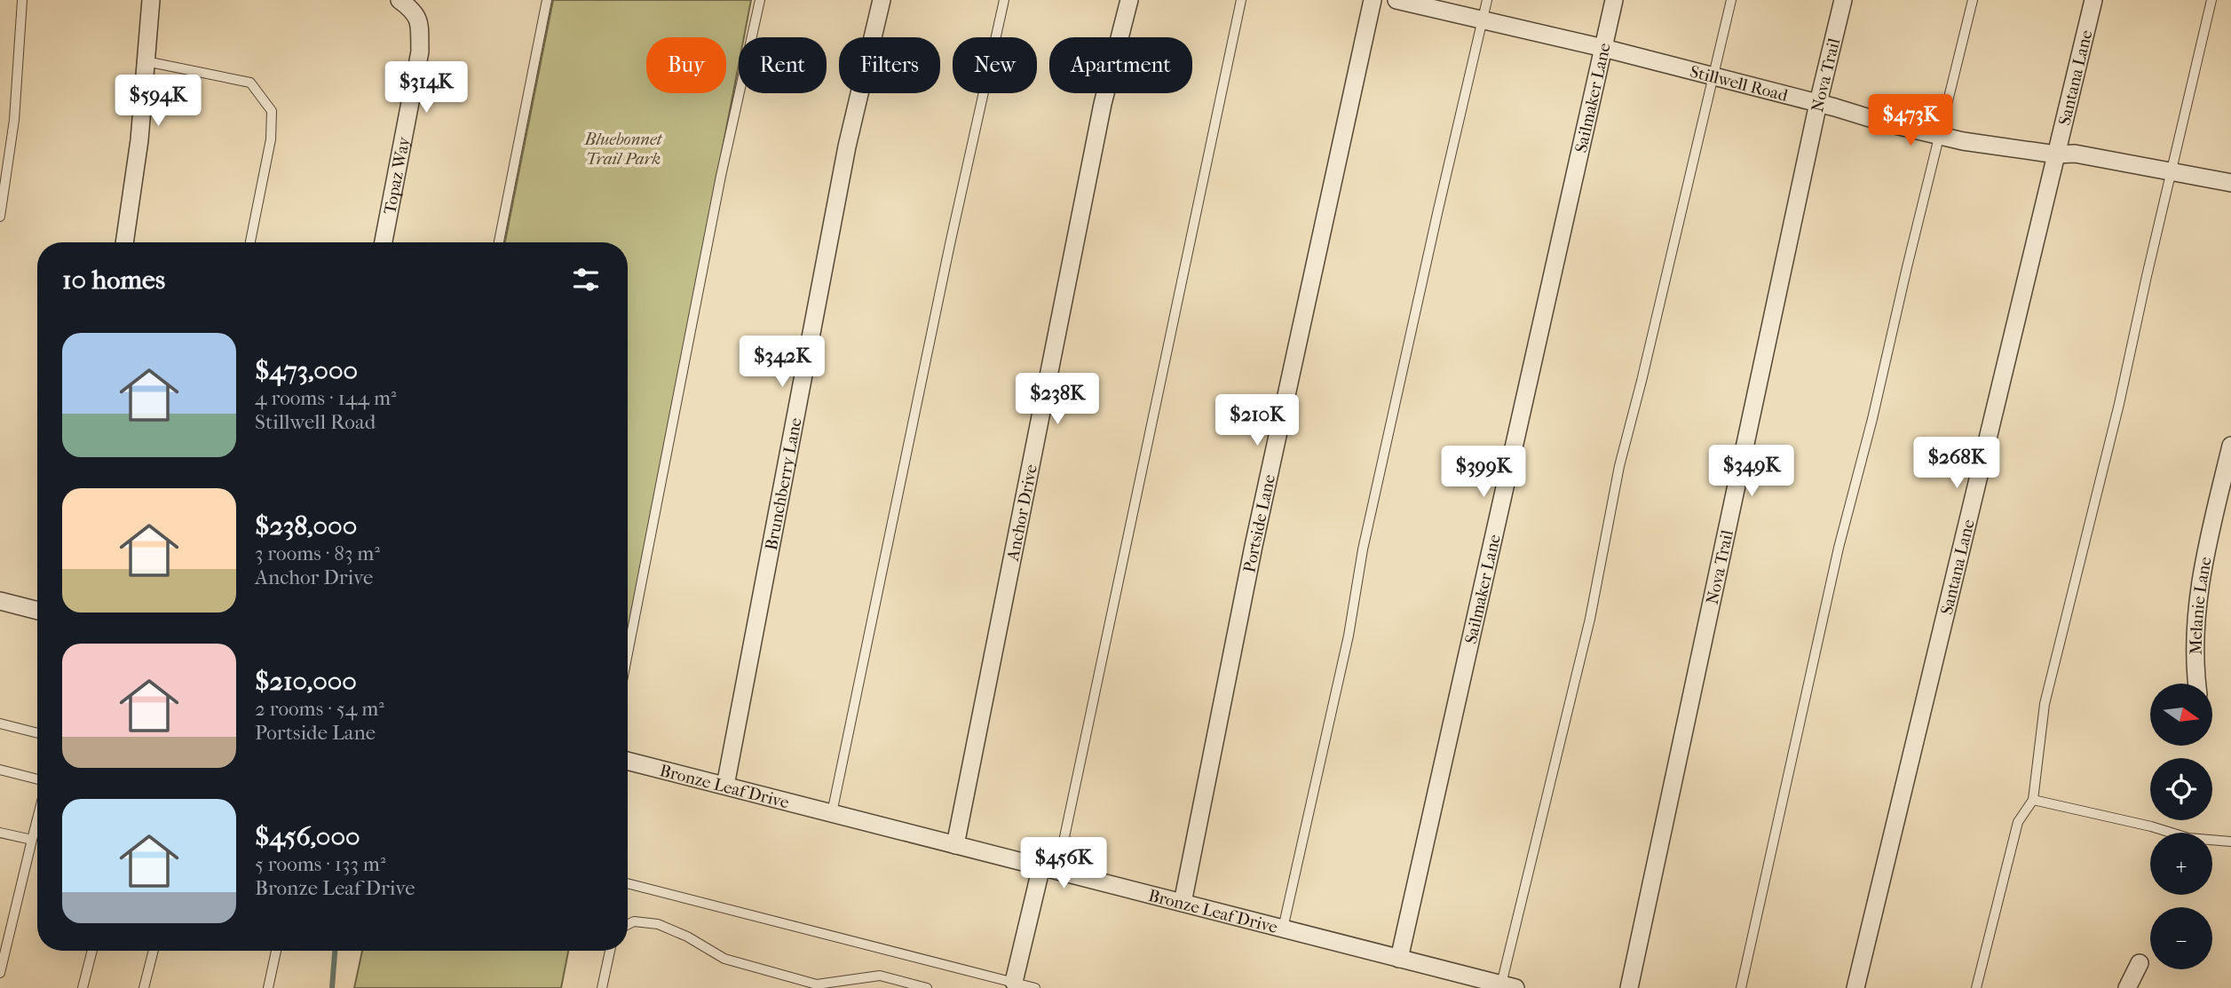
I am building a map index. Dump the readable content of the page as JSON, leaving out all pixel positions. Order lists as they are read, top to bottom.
{
  "streets": {
    "street": [
      "Nova Trail",
      "Santana Lane",
      "Stillwell Road",
      "Sailmaker Lane",
      "Topaz Way",
      "Brunchberry Lane",
      "Anchor Drive",
      "Portside Lane",
      "Melanie Lane",
      "Bronze Leaf Drive"
    ]
  },
  "crossings": [
    ["Nova Trail", "Stillwell Road"],
    ["Santana Lane", "Stillwell Road"],
    ["Stillwell Road", "Sailmaker Lane"],
    ["Sailmaker Lane", "Bronze Leaf Drive"],
    ["Brunchberry Lane", "Bronze Leaf Drive"],
    ["Anchor Drive", "Bronze Leaf Drive"],
    ["Portside Lane", "Bronze Leaf Drive"]
  ],
  "parks": ["Bluebonnet Trail Park"],
  "north": "right",
  "page": {
    "chip": [
      "Buy",
      "Rent",
      "Filters",
      "New",
      "Apartment"
    ],
    "price": [
      "$314K",
      "$594K",
      "$473K",
      "$342K",
      "$238K",
      "$210K",
      "$268K",
      "$349K",
      "$399K",
      "$456K"
    ],
    "heading": "10 homes",
    "list": [
      {
        "name": "$473,000",
        "note": "4 rooms · 144 m² · Stillwell Road"
      },
      {
        "name": "$238,000",
        "note": "3 rooms · 83 m² · Anchor Drive"
      },
      {
        "name": "$210,000",
        "note": "2 rooms · 54 m² · Portside Lane"
      },
      {
        "name": "$456,000",
        "note": "5 rooms · 133 m² · Bronze Leaf Drive"
      }
    ],
    "map_buttons": ["+", "−"]
  }
}
